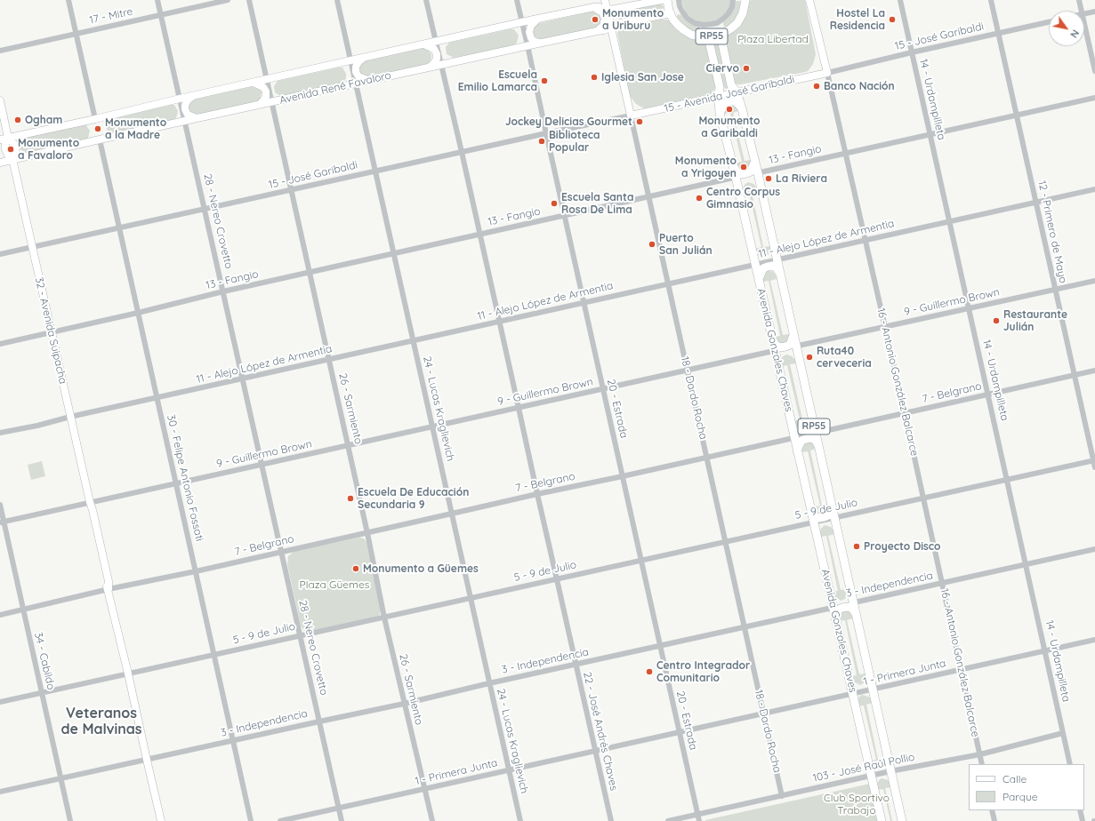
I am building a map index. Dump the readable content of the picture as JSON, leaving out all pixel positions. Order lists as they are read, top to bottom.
{
  "streets": {
    "main road": [
      "RP55",
      "Avenida René Favaloro",
      "15 - Avenida José Garibaldi",
      "32 - Avenida Suipacha",
      "Avenida Gonzales Chaves",
      "16 - Antonio González Balcarce",
      "18 - Dardo Rocha"
    ],
    "street": [
      "17 - Mitre",
      "15 - José Garibaldi",
      "14 - Urdampilleta",
      "13 - Fangio",
      "28 - Nereo Crovetto",
      "12 - Primero de Mayo",
      "11 - Alejo López de Armentia",
      "9 - Guillermo Brown",
      "7 - Belgrano",
      "26 - Sarmiento",
      "24 - Lucas Kraglievich",
      "20 - Estrada",
      "30 - Felipe Antonio Fossati",
      "5 - 9 de Julio",
      "3 - Independencia",
      "34 - Cabildo",
      "1 - Primera Junta",
      "22 - José Andrés Chaves",
      "103 - José Raúl Pollio"
    ]
  },
  "crossings": [
    ["17 - Mitre", "28 - Nereo Crovetto"],
    ["RP55", "Avenida René Favaloro"],
    ["RP55", "Avenida Gonzales Chaves"],
    ["15 - José Garibaldi", "15 - Avenida José Garibaldi"],
    ["15 - José Garibaldi", "14 - Urdampilleta"],
    ["15 - José Garibaldi", "28 - Nereo Crovetto"],
    ["15 - José Garibaldi", "12 - Primero de Mayo"],
    ["15 - José Garibaldi", "32 - Avenida Suipacha"],
    ["15 - José Garibaldi", "16 - Antonio González Balcarce"],
    ["15 - José Garibaldi", "18 - Dardo Rocha"],
    ["15 - José Garibaldi", "26 - Sarmiento"],
    ["15 - José Garibaldi", "24 - Lucas Kraglievich"],
    ["15 - José Garibaldi", "20 - Estrada"],
    ["15 - José Garibaldi", "30 - Felipe Antonio Fossati"],
    ["15 - José Garibaldi", "22 - José Andrés Chaves"],
    ["Avenida René Favaloro", "28 - Nereo Crovetto"],
    ["Avenida René Favaloro", "32 - Avenida Suipacha"],
    ["Avenida René Favaloro", "18 - Dardo Rocha"],
    ["Avenida René Favaloro", "26 - Sarmiento"],
    ["Avenida René Favaloro", "24 - Lucas Kraglievich"],
    ["Avenida René Favaloro", "20 - Estrada"],
    ["Avenida René Favaloro", "30 - Felipe Antonio Fossati"],
    ["Avenida René Favaloro", "22 - José Andrés Chaves"],
    ["15 - Avenida José Garibaldi", "Avenida Gonzales Chaves"],
    ["15 - Avenida José Garibaldi", "16 - Antonio González Balcarce"],
    ["15 - Avenida José Garibaldi", "18 - Dardo Rocha"],
    ["14 - Urdampilleta", "13 - Fangio"],
    ["14 - Urdampilleta", "11 - Alejo López de Armentia"],
    ["14 - Urdampilleta", "9 - Guillermo Brown"],
    ["14 - Urdampilleta", "7 - Belgrano"],
    ["14 - Urdampilleta", "5 - 9 de Julio"],
    ["14 - Urdampilleta", "3 - Independencia"],
    ["14 - Urdampilleta", "1 - Primera Junta"],
    ["14 - Urdampilleta", "103 - José Raúl Pollio"],
    ["13 - Fangio", "28 - Nereo Crovetto"],
    ["13 - Fangio", "12 - Primero de Mayo"],
    ["13 - Fangio", "32 - Avenida Suipacha"],
    ["13 - Fangio", "Avenida Gonzales Chaves"],
    ["13 - Fangio", "16 - Antonio González Balcarce"],
    ["13 - Fangio", "18 - Dardo Rocha"],
    ["13 - Fangio", "26 - Sarmiento"],
    ["13 - Fangio", "24 - Lucas Kraglievich"],
    ["13 - Fangio", "20 - Estrada"],
    ["13 - Fangio", "30 - Felipe Antonio Fossati"],
    ["13 - Fangio", "22 - José Andrés Chaves"],
    ["28 - Nereo Crovetto", "11 - Alejo López de Armentia"],
    ["28 - Nereo Crovetto", "9 - Guillermo Brown"],
    ["28 - Nereo Crovetto", "7 - Belgrano"],
    ["28 - Nereo Crovetto", "5 - 9 de Julio"],
    ["28 - Nereo Crovetto", "3 - Independencia"],
    ["28 - Nereo Crovetto", "1 - Primera Junta"],
    ["12 - Primero de Mayo", "11 - Alejo López de Armentia"],
    ["12 - Primero de Mayo", "9 - Guillermo Brown"],
    ["12 - Primero de Mayo", "7 - Belgrano"],
    ["12 - Primero de Mayo", "5 - 9 de Julio"],
    ["11 - Alejo López de Armentia", "32 - Avenida Suipacha"],
    ["11 - Alejo López de Armentia", "Avenida Gonzales Chaves"],
    ["11 - Alejo López de Armentia", "16 - Antonio González Balcarce"],
    ["11 - Alejo López de Armentia", "18 - Dardo Rocha"],
    ["11 - Alejo López de Armentia", "26 - Sarmiento"],
    ["11 - Alejo López de Armentia", "24 - Lucas Kraglievich"],
    ["11 - Alejo López de Armentia", "20 - Estrada"],
    ["11 - Alejo López de Armentia", "30 - Felipe Antonio Fossati"],
    ["11 - Alejo López de Armentia", "22 - José Andrés Chaves"],
    ["9 - Guillermo Brown", "32 - Avenida Suipacha"],
    ["9 - Guillermo Brown", "Avenida Gonzales Chaves"],
    ["9 - Guillermo Brown", "16 - Antonio González Balcarce"],
    ["9 - Guillermo Brown", "18 - Dardo Rocha"],
    ["9 - Guillermo Brown", "26 - Sarmiento"],
    ["9 - Guillermo Brown", "24 - Lucas Kraglievich"],
    ["9 - Guillermo Brown", "20 - Estrada"],
    ["9 - Guillermo Brown", "30 - Felipe Antonio Fossati"],
    ["9 - Guillermo Brown", "34 - Cabildo"],
    ["9 - Guillermo Brown", "22 - José Andrés Chaves"],
    ["32 - Avenida Suipacha", "7 - Belgrano"],
    ["32 - Avenida Suipacha", "5 - 9 de Julio"],
    ["32 - Avenida Suipacha", "3 - Independencia"],
    ["Avenida Gonzales Chaves", "7 - Belgrano"],
    ["Avenida Gonzales Chaves", "5 - 9 de Julio"],
    ["Avenida Gonzales Chaves", "3 - Independencia"],
    ["Avenida Gonzales Chaves", "1 - Primera Junta"],
    ["Avenida Gonzales Chaves", "103 - José Raúl Pollio"],
    ["16 - Antonio González Balcarce", "7 - Belgrano"],
    ["16 - Antonio González Balcarce", "5 - 9 de Julio"],
    ["16 - Antonio González Balcarce", "3 - Independencia"],
    ["16 - Antonio González Balcarce", "1 - Primera Junta"],
    ["16 - Antonio González Balcarce", "103 - José Raúl Pollio"],
    ["7 - Belgrano", "18 - Dardo Rocha"],
    ["7 - Belgrano", "26 - Sarmiento"],
    ["7 - Belgrano", "24 - Lucas Kraglievich"],
    ["7 - Belgrano", "20 - Estrada"],
    ["7 - Belgrano", "30 - Felipe Antonio Fossati"],
    ["7 - Belgrano", "34 - Cabildo"],
    ["7 - Belgrano", "22 - José Andrés Chaves"],
    ["18 - Dardo Rocha", "5 - 9 de Julio"],
    ["18 - Dardo Rocha", "3 - Independencia"],
    ["18 - Dardo Rocha", "1 - Primera Junta"],
    ["18 - Dardo Rocha", "103 - José Raúl Pollio"],
    ["26 - Sarmiento", "5 - 9 de Julio"],
    ["26 - Sarmiento", "3 - Independencia"],
    ["26 - Sarmiento", "1 - Primera Junta"],
    ["24 - Lucas Kraglievich", "5 - 9 de Julio"],
    ["24 - Lucas Kraglievich", "3 - Independencia"],
    ["24 - Lucas Kraglievich", "1 - Primera Junta"],
    ["20 - Estrada", "5 - 9 de Julio"],
    ["20 - Estrada", "3 - Independencia"],
    ["20 - Estrada", "1 - Primera Junta"],
    ["20 - Estrada", "103 - José Raúl Pollio"],
    ["30 - Felipe Antonio Fossati", "5 - 9 de Julio"],
    ["30 - Felipe Antonio Fossati", "3 - Independencia"],
    ["5 - 9 de Julio", "34 - Cabildo"],
    ["5 - 9 de Julio", "22 - José Andrés Chaves"],
    ["3 - Independencia", "34 - Cabildo"],
    ["3 - Independencia", "22 - José Andrés Chaves"],
    ["1 - Primera Junta", "22 - José Andrés Chaves"]
  ],
  "districts": ["Veteranos de Malvinas"],
  "parks": ["Plaza Libertad", "Plaza Güemes", "Club Sportivo Trabajo"],
  "places": [
    "Monumento a Uriburu",
    "Hostel La Residencia",
    "Ciervo",
    "Iglesia San Jose",
    "Escuela Emilio Lamarca",
    "Banco Nación",
    "Monumento a Garibaldi",
    "Ogham",
    "Jockey Delicias Gourmet",
    "Monumento a la Madre",
    "Biblioteca Popular",
    "Monumento a Favaloro",
    "Monumento a Yrigoyen",
    "La Riviera",
    "Centro Corpus Gimnasio",
    "Escuela Santa Rosa De Lima",
    "Puerto San Julián",
    "Restaurante Julián",
    "Ruta40 cerveceria",
    "Escuela De Educación Secundaria 9",
    "Proyecto Disco",
    "Monumento a Güemes",
    "Centro Integrador Comunitario"
  ],
  "legend": ["Calle", "Parque"],
  "north": "bottom right"
}
